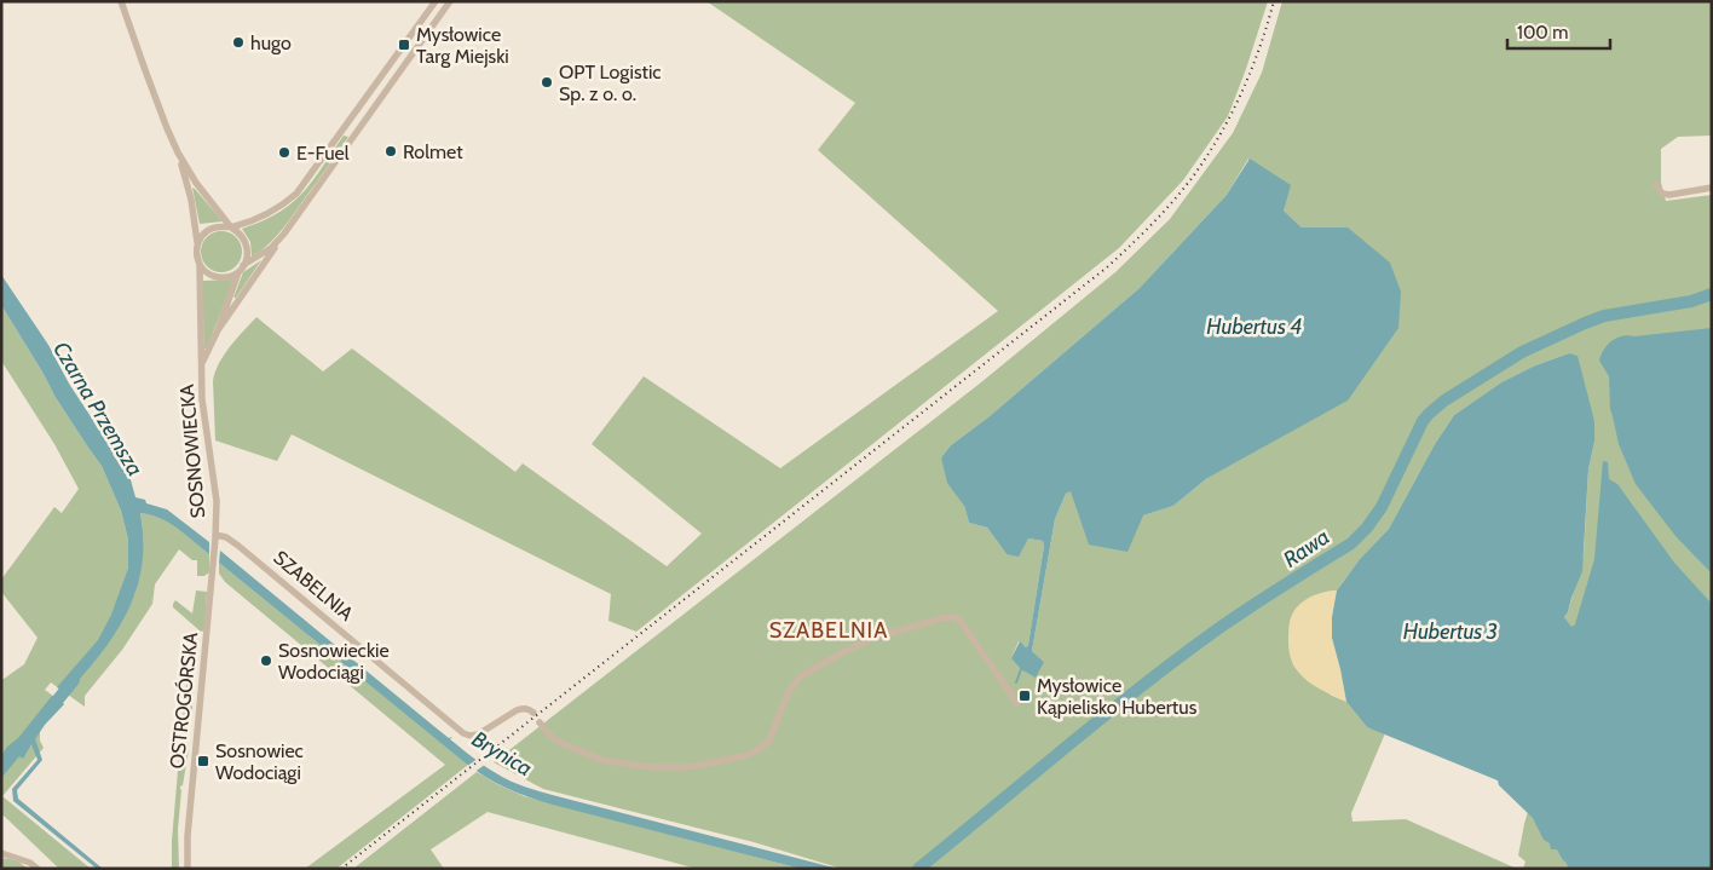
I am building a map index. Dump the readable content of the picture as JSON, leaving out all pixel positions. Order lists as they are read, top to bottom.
{
  "streets": {
    "street": ["SOSNOWIECKA", "SZABELNIA", "OSTROGÓRSKA"]
  },
  "crossings": [
    ["SOSNOWIECKA", "SZABELNIA"],
    ["SOSNOWIECKA", "OSTROGÓRSKA"],
    ["SZABELNIA", "OSTROGÓRSKA"]
  ],
  "districts": ["SZABELNIA"],
  "water": [
    "Hubertus 4",
    "Czarna Przemsza",
    "Rawa",
    "Hubertus 3",
    "Brynica"
  ],
  "places": {
    "other": [
      "hugo",
      "OPT Logistic Sp. z o. o.",
      "Rolmet",
      "E-Fuel",
      "Sosnowieckie Wodociągi"
    ],
    "transit": ["Mysłowice Targ Miejski", "Mysłowice Kąpielisko Hubertus", "Sosnowiec Wodociągi"]
  },
  "scale_bar": "100 m"
}
